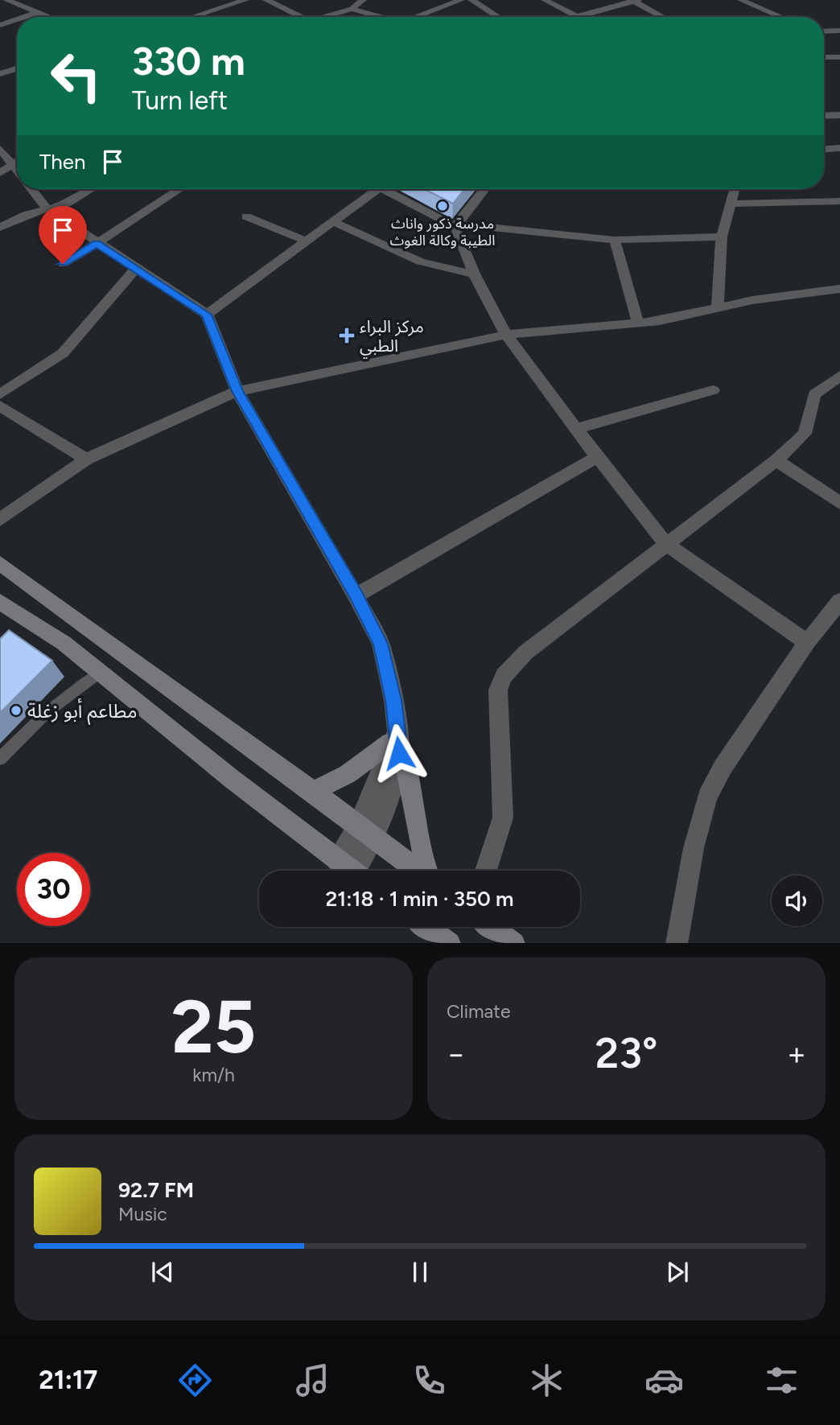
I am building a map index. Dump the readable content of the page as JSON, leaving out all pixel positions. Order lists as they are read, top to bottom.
{
  "places": {
    "other": ["مدرسة ذكور واناث الطيبة وكالة الغوث", "مطاعم أبو زغلة"],
    "health": ["مركز البراء الطبي"]
  },
  "page": {
    "turn": ["330 m", "Turn left"],
    "then": "Then",
    "limit": "30",
    "trip": "21:18 · 1 min · 350 m",
    "tile": [
      ["25", "km/h"],
      "Climate"
    ],
    "heat": ["−", "23°", "+"],
    "song": ["92.7 FM", "Music"],
    "tabs": "21:17"
  }
}
